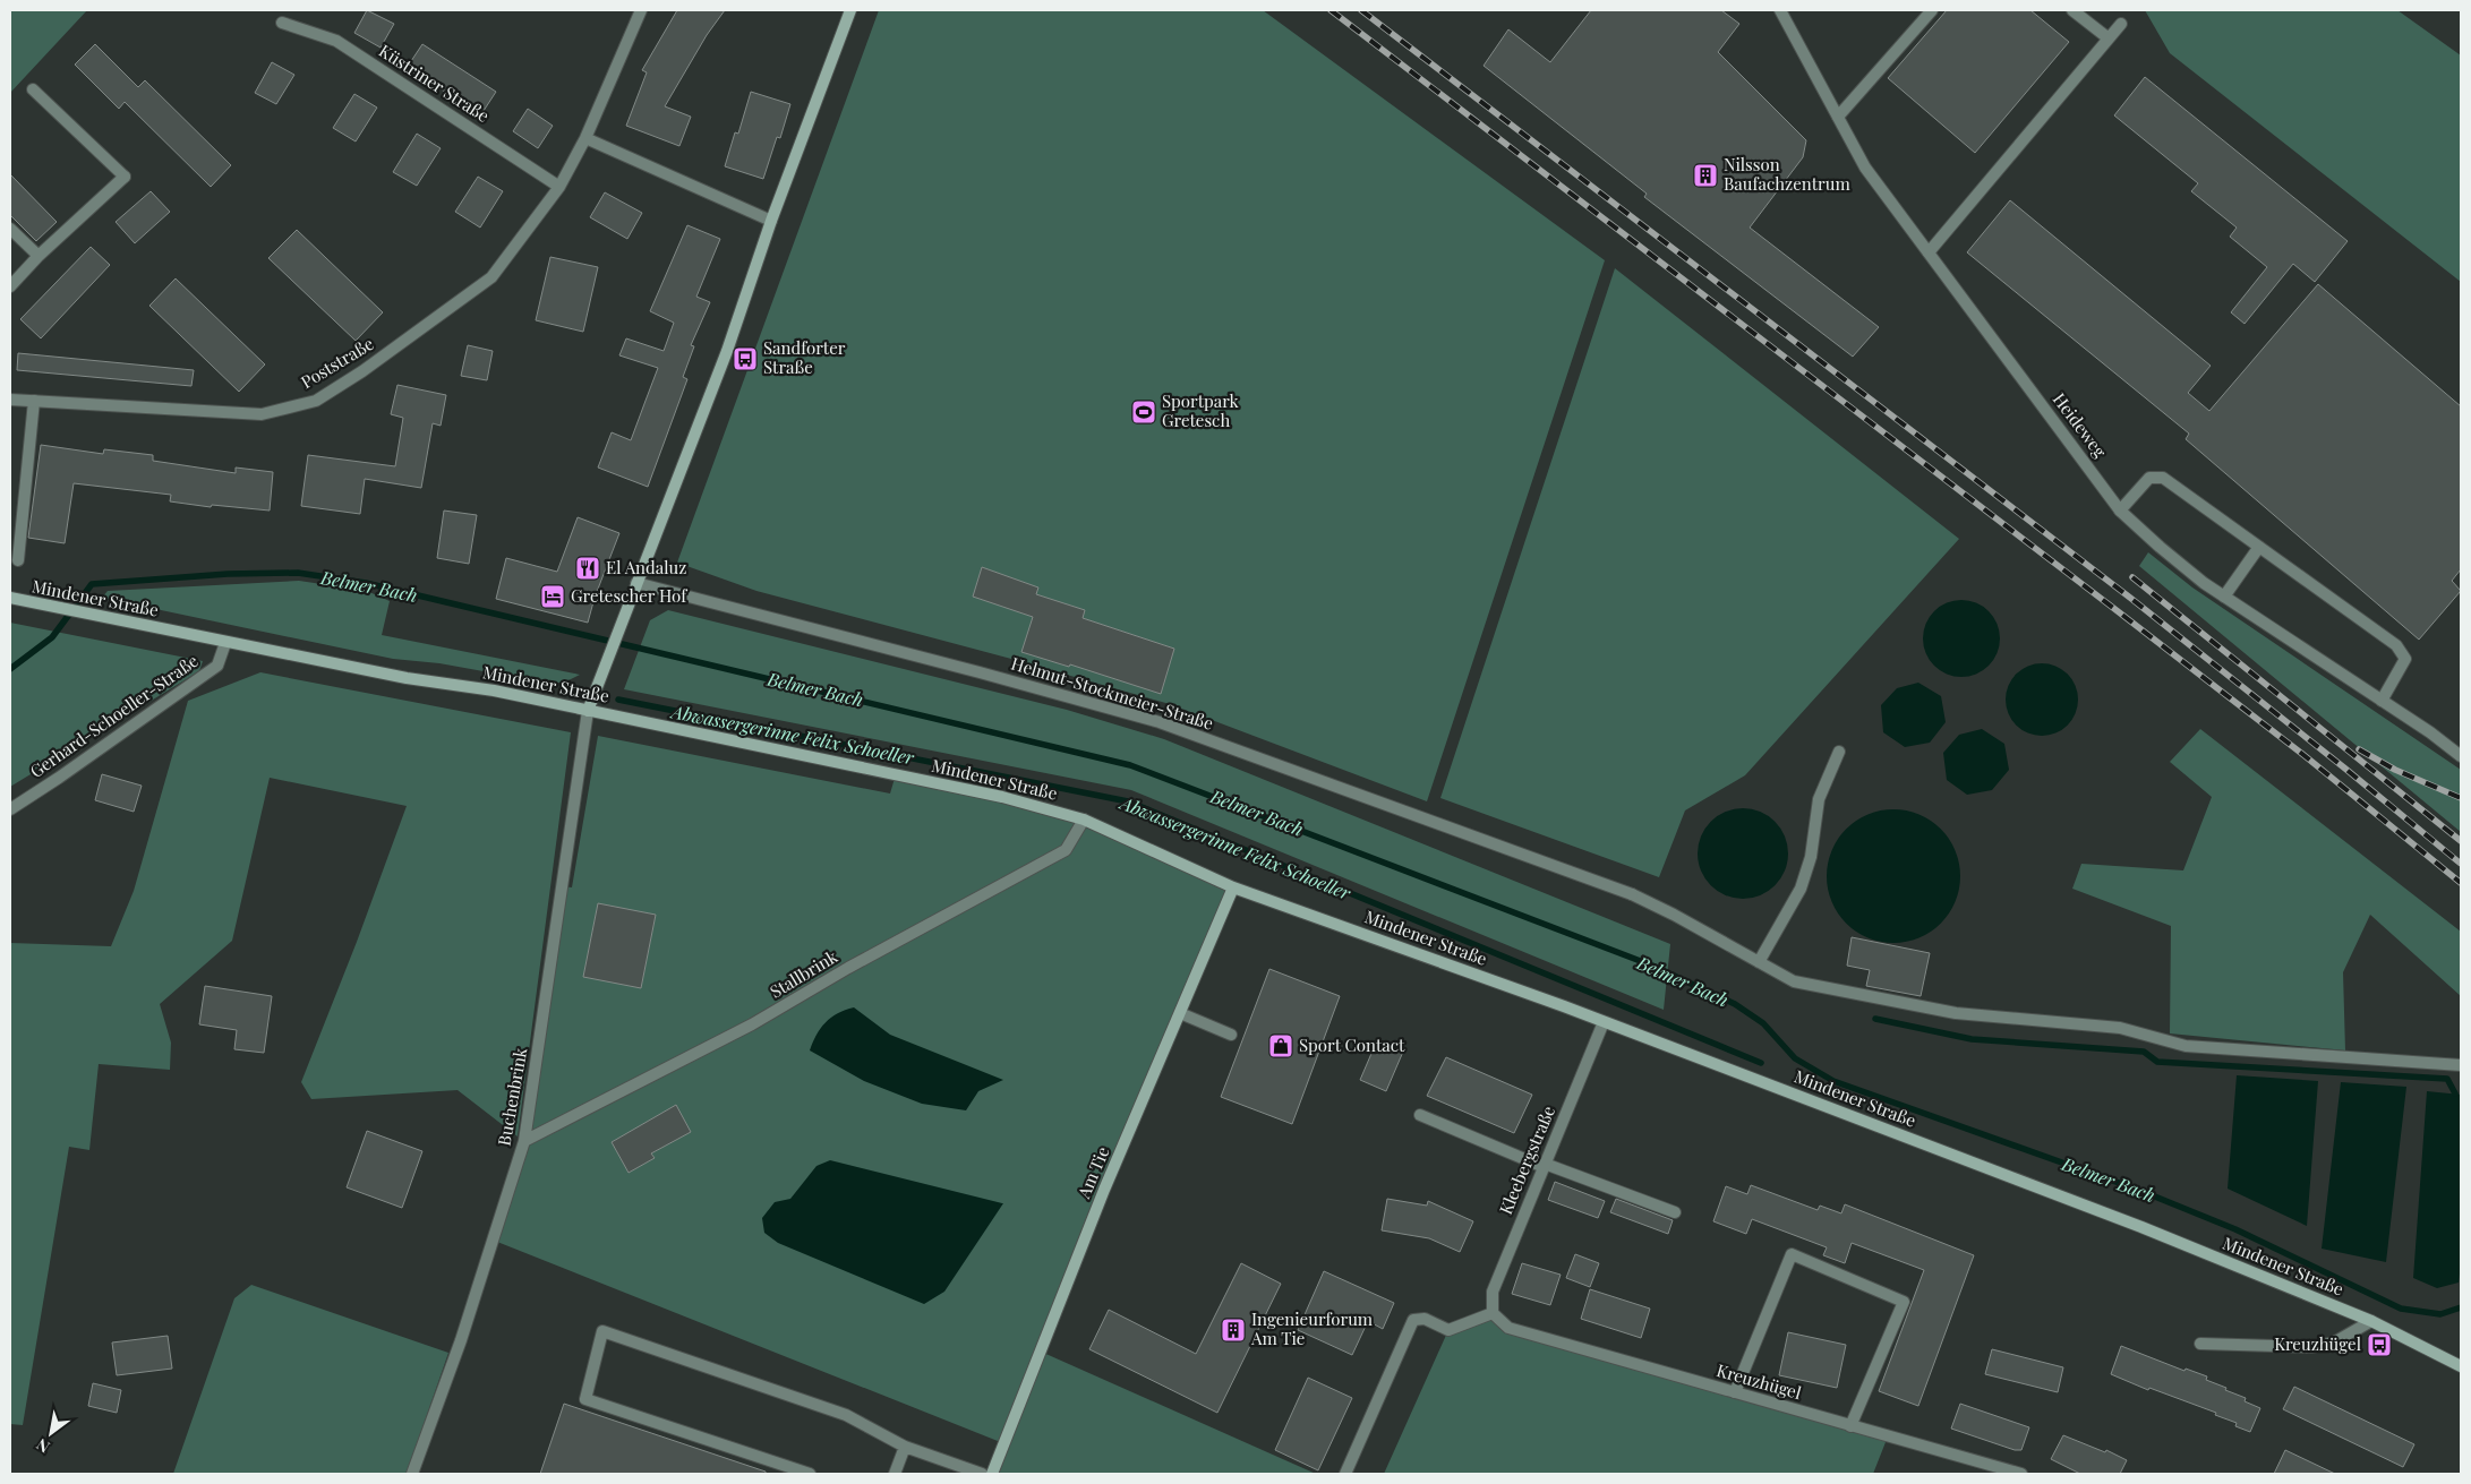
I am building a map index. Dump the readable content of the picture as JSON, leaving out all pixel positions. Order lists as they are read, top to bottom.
{
  "streets": {
    "main road": ["Mindener Straße", "Am Tie"],
    "street": [
      "Küstriner Straße",
      "Poststraße",
      "Heideweg",
      "Helmut-Stockmeier-Straße",
      "Gerhard-Schoeller-Straße",
      "Stallbrink",
      "Buchenbrink",
      "Kleebergstraße",
      "Kreuzhügel"
    ]
  },
  "crossings": [
    ["Küstriner Straße", "Poststraße"],
    ["Mindener Straße", "Gerhard-Schoeller-Straße"],
    ["Mindener Straße", "Stallbrink"],
    ["Mindener Straße", "Buchenbrink"],
    ["Mindener Straße", "Kleebergstraße"],
    ["Mindener Straße", "Am Tie"],
    ["Stallbrink", "Buchenbrink"],
    ["Kleebergstraße", "Kreuzhügel"]
  ],
  "water": ["Belmer Bach", "Abwassergerinne Felix Schoeller"],
  "places": {
    "building": ["Nilsson Baufachzentrum", "Ingenieurforum Am Tie"],
    "bus stop": ["Sandforter Straße", "Kreuzhügel"],
    "sports": ["Sportpark Gretesch"],
    "restaurant": ["El Andaluz"],
    "hotel": ["Gretescher Hof"],
    "shop": ["Sport Contact"]
  },
  "north": "bottom left"
}
